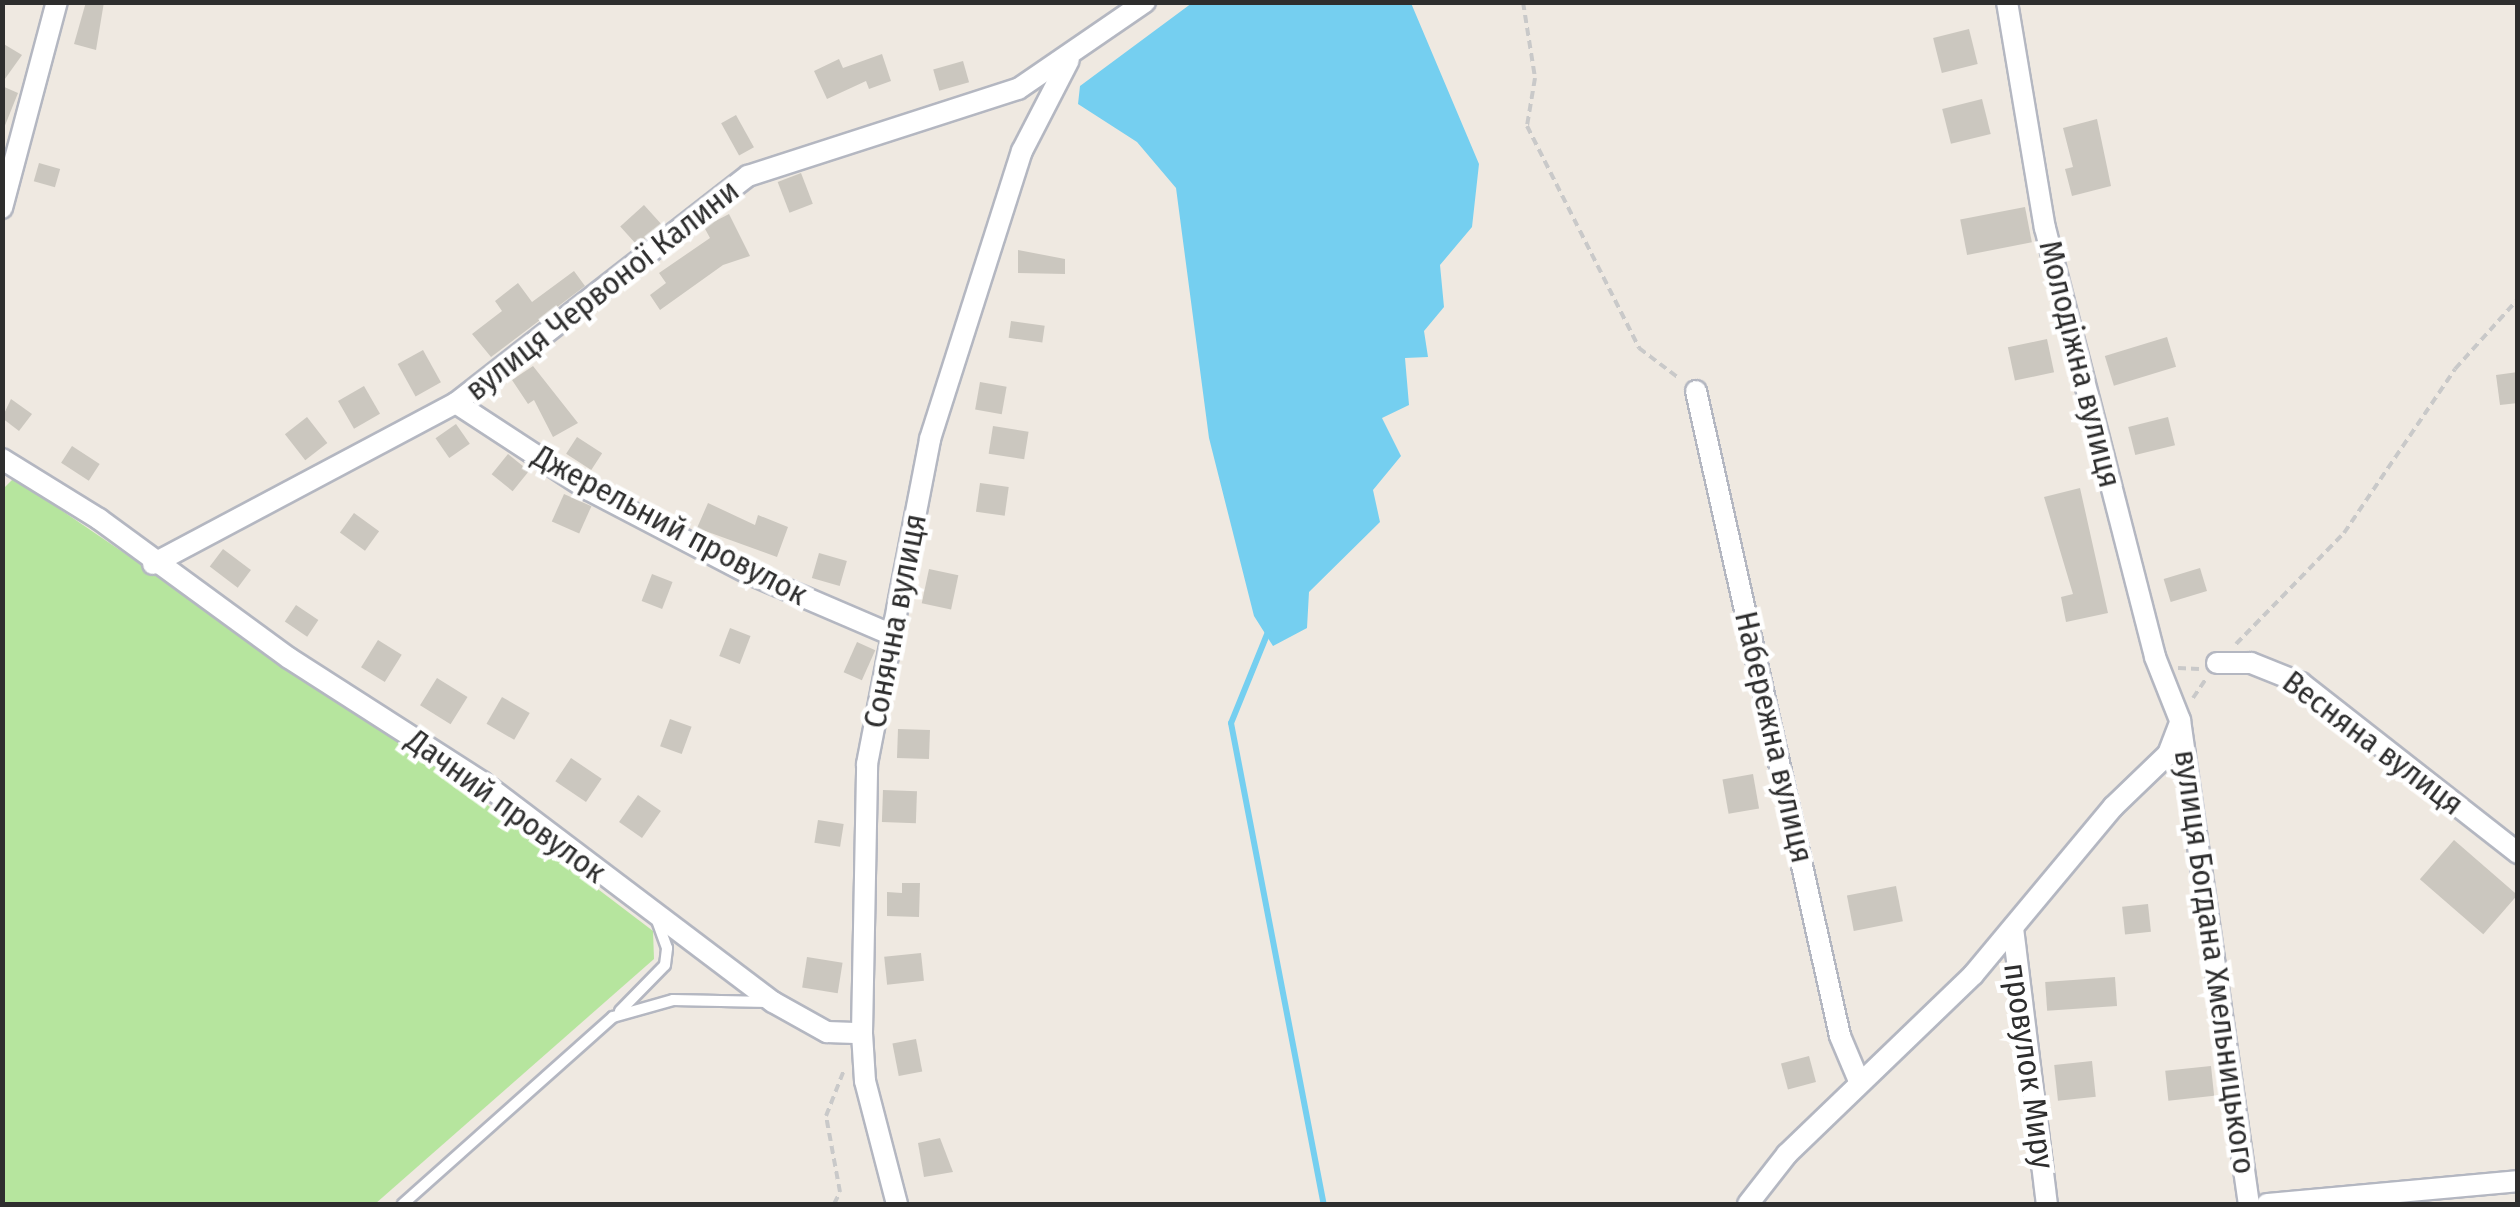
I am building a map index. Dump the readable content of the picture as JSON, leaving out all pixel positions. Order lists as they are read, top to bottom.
{
  "streets": {
    "street": [
      "вулиця Червоної Калини",
      "Молодіжна вулиця",
      "Джерельний провулок",
      "Сонячна вулиця",
      "Набережна вулиця",
      "Весняна вулиця",
      "Дачний провулок",
      "вулиця Богдана Хмельницького",
      "провулок Миру"
    ]
  },
  "crossings": [
    ["вулиця Червоної Калини", "Джерельний провулок"],
    ["вулиця Червоної Калини", "Сонячна вулиця"],
    ["вулиця Червоної Калини", "Дачний провулок"],
    ["Молодіжна вулиця", "вулиця Богдана Хмельницького"],
    ["Джерельний провулок", "Сонячна вулиця"],
    ["Сонячна вулиця", "Дачний провулок"]
  ]
}
